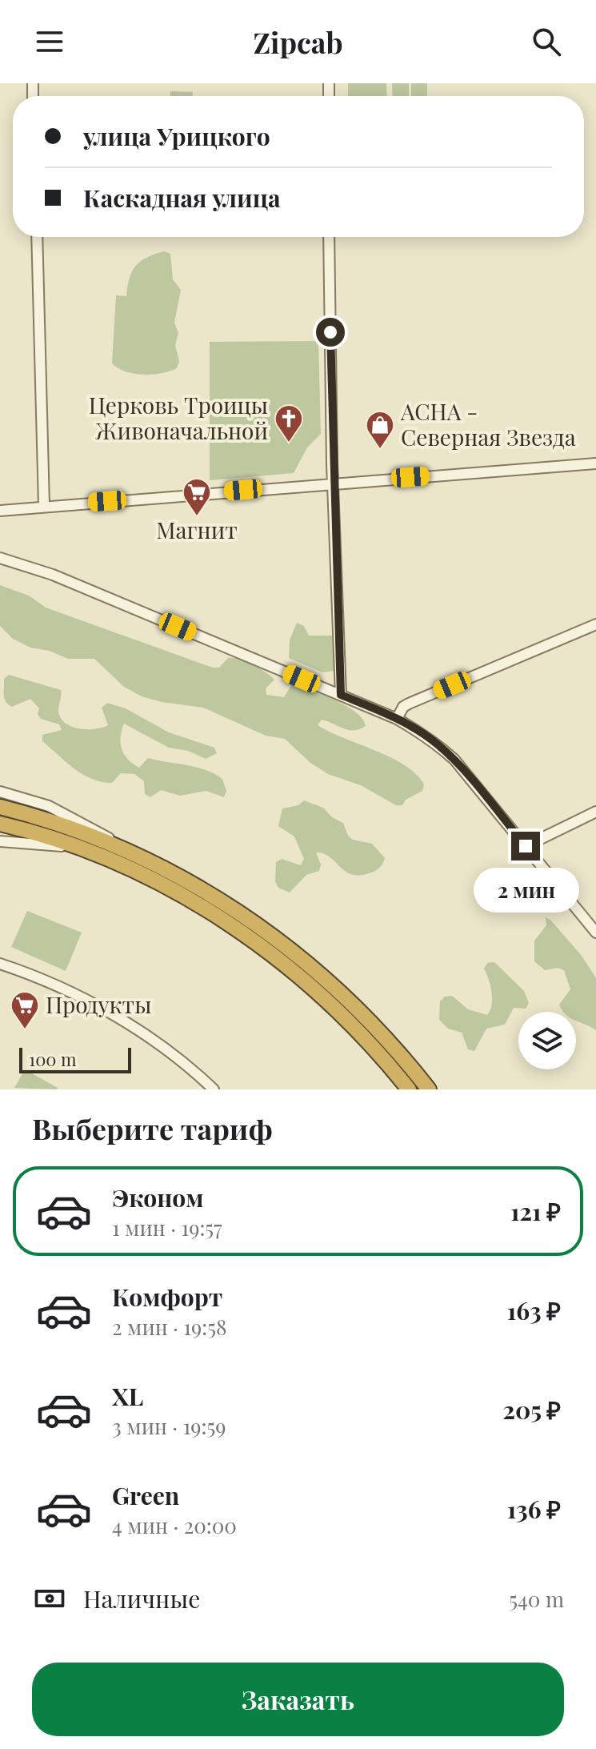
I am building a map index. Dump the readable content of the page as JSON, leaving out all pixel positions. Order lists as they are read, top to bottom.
{
  "places": {
    "church": ["Церковь Троицы Живоначальной"],
    "shop": ["АСНА - Северная Звезда"],
    "supermarket": ["Магнит", "Продукты"]
  },
  "scale_bar": "100 m",
  "page": {
    "header": "Zipcab",
    "banner": ["улица Урицкого", "Каскадная улица"],
    "bubble": "2 мин",
    "scale": "100 m",
    "heading": "Выберите тариф",
    "list": [
      {
        "name": "Эконом",
        "note": "1 мин · 19:57",
        "value": "121 ₽"
      },
      {
        "name": "Комфорт",
        "note": "2 мин · 19:58",
        "value": "163 ₽"
      },
      {
        "name": "XL",
        "note": "3 мин · 19:59",
        "value": "205 ₽"
      },
      {
        "name": "Green",
        "note": "4 мин · 20:00",
        "value": "136 ₽"
      }
    ],
    "pay": ["Наличные", "540 m"],
    "buttons": "Заказать"
  }
}
